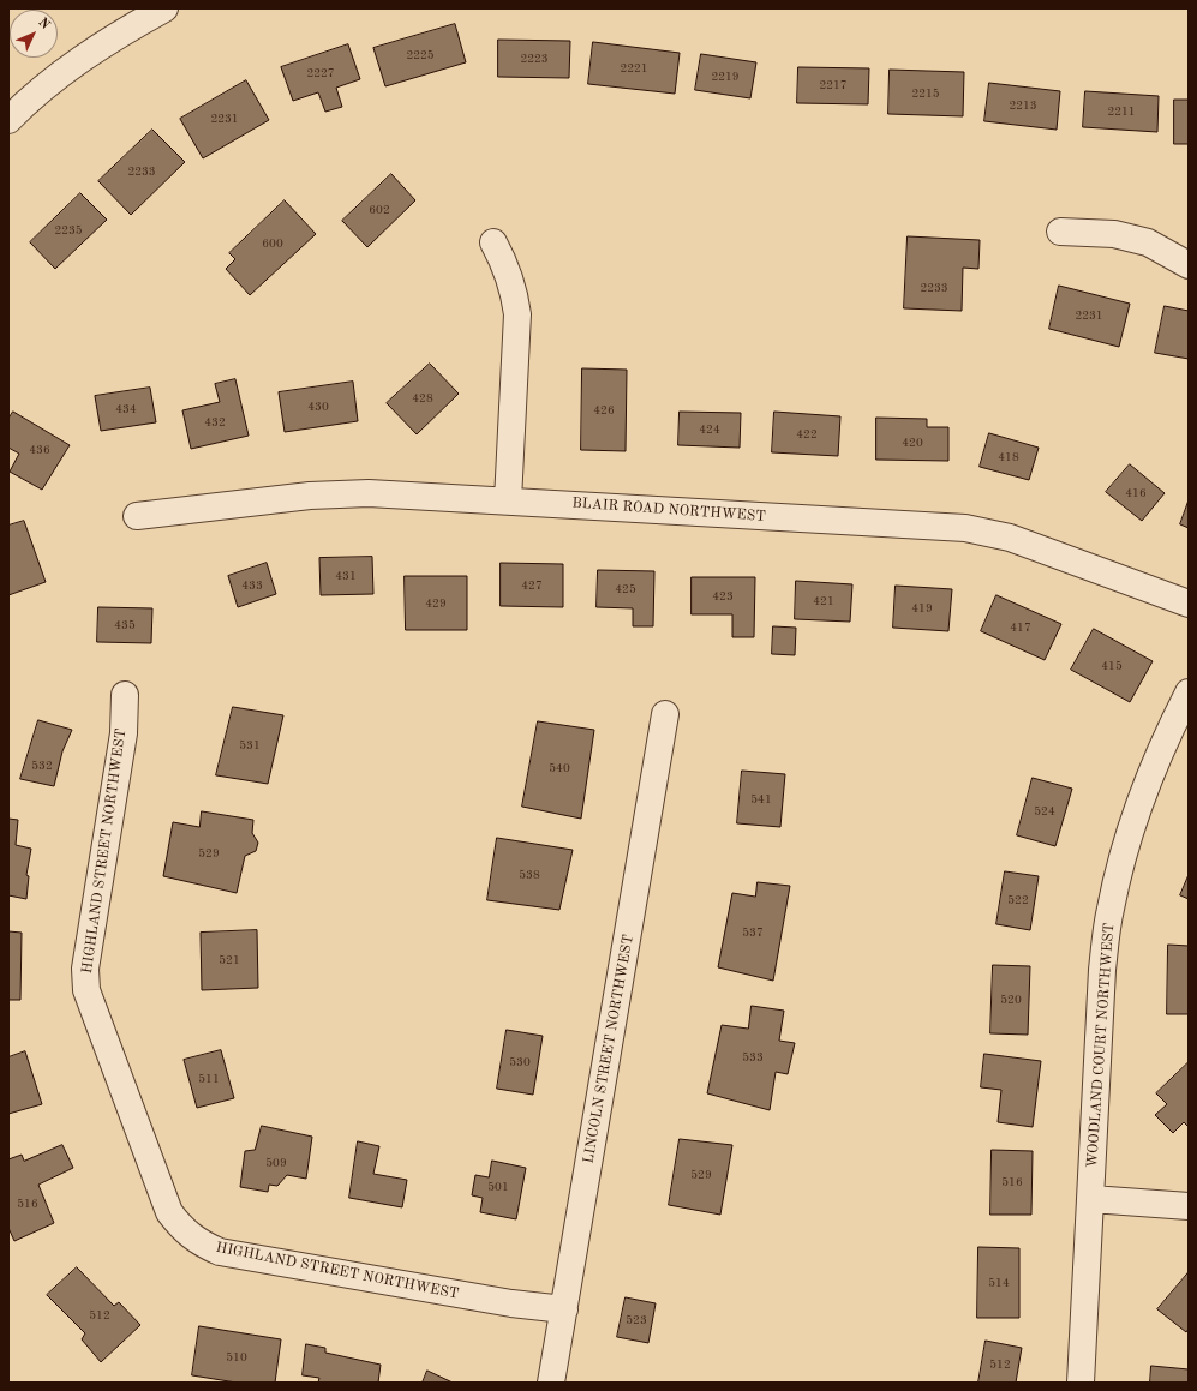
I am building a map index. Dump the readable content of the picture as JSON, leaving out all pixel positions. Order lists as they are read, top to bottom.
{
  "streets": {
    "street": [
      "BLAIR ROAD NORTHWEST",
      "HIGHLAND STREET NORTHWEST",
      "WOODLAND COURT NORTHWEST",
      "LINCOLN STREET NORTHWEST"
    ]
  },
  "crossings": [
    ["HIGHLAND STREET NORTHWEST", "LINCOLN STREET NORTHWEST"]
  ],
  "house_numbers": [
    "2225",
    "2223",
    "2221",
    "2227",
    "2219",
    "2217",
    "2215",
    "2213",
    "2211",
    "2231",
    "2233",
    "602",
    "2235",
    "600",
    "2233",
    "2231",
    "428",
    "430",
    "434",
    "426",
    "432",
    "424",
    "422",
    "420",
    "436",
    "418",
    "416",
    "431",
    "433",
    "427",
    "425",
    "423",
    "421",
    "429",
    "419",
    "435",
    "417",
    "415",
    "531",
    "532",
    "540",
    "541",
    "524",
    "529",
    "538",
    "522",
    "537",
    "521",
    "520",
    "533",
    "530",
    "511",
    "509",
    "529",
    "516",
    "501",
    "516",
    "514",
    "512",
    "523",
    "510",
    "512"
  ],
  "north": "top right"
}
